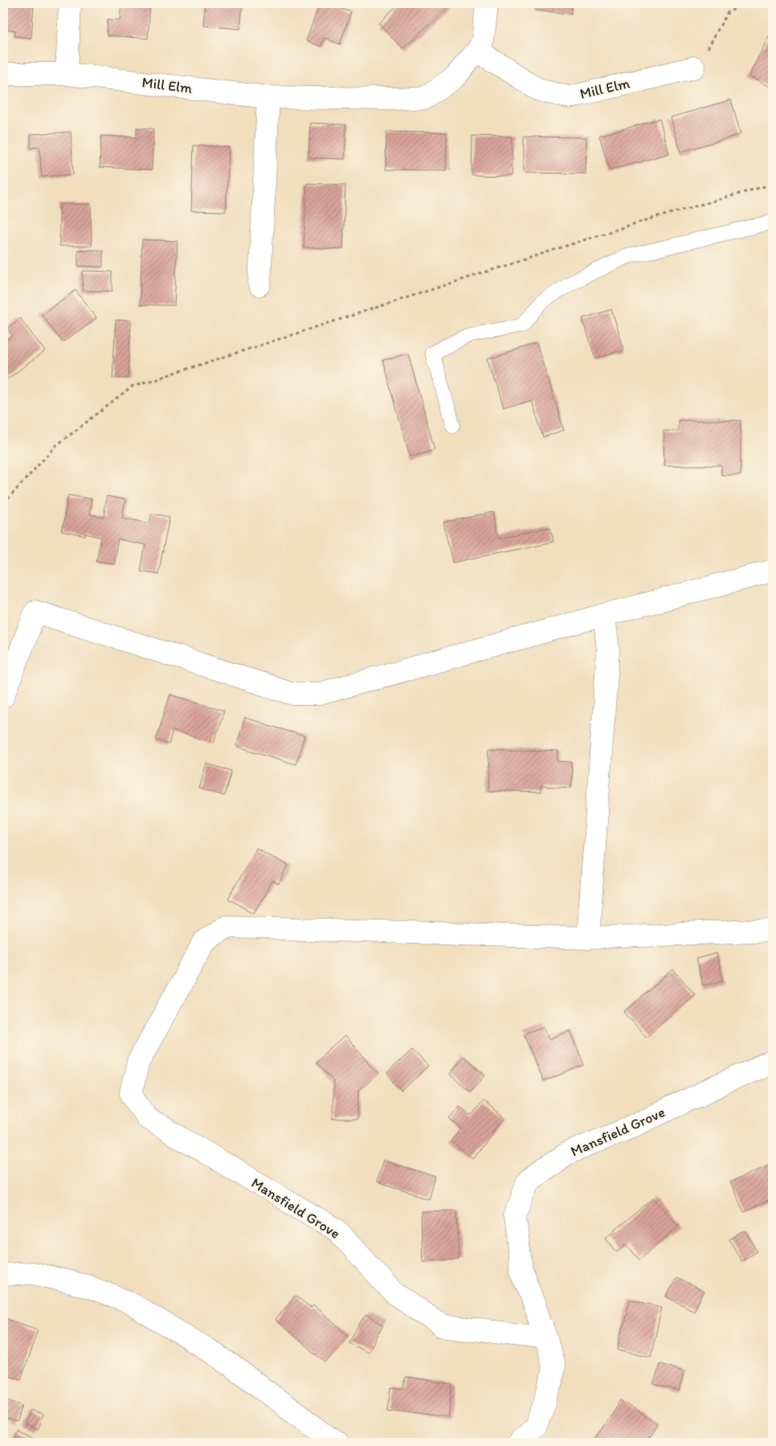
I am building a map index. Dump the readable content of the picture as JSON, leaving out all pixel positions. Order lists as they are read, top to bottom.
{
  "streets": {
    "street": ["Mill Elm", "Mansfield Grove"]
  }
}
